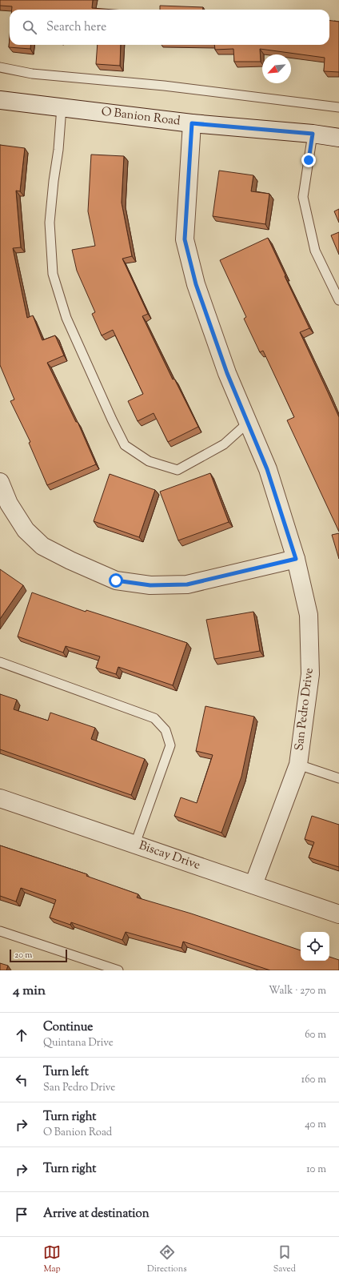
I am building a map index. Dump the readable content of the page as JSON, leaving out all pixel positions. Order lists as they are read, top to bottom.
{
  "streets": {
    "street": ["O Banion Road", "San Pedro Drive", "Biscay Drive"]
  },
  "crossings": [
    ["O Banion Road", "San Pedro Drive"],
    ["San Pedro Drive", "Biscay Drive"]
  ],
  "scale_bar": "20 m",
  "north": "bottom left",
  "page": {
    "search": "Search here",
    "scale": "20 m",
    "heading": ["4 min", "Walk · 270 m"],
    "list": [
      ["Continue", "Quintana Drive", "60 m"],
      ["Turn left", "San Pedro Drive", "160 m"],
      ["Turn right", "O Banion Road", "40 m"],
      ["Turn right", "10 m"],
      "Arrive at destination"
    ],
    "nav": ["Map", "Directions", "Saved"]
  }
}
